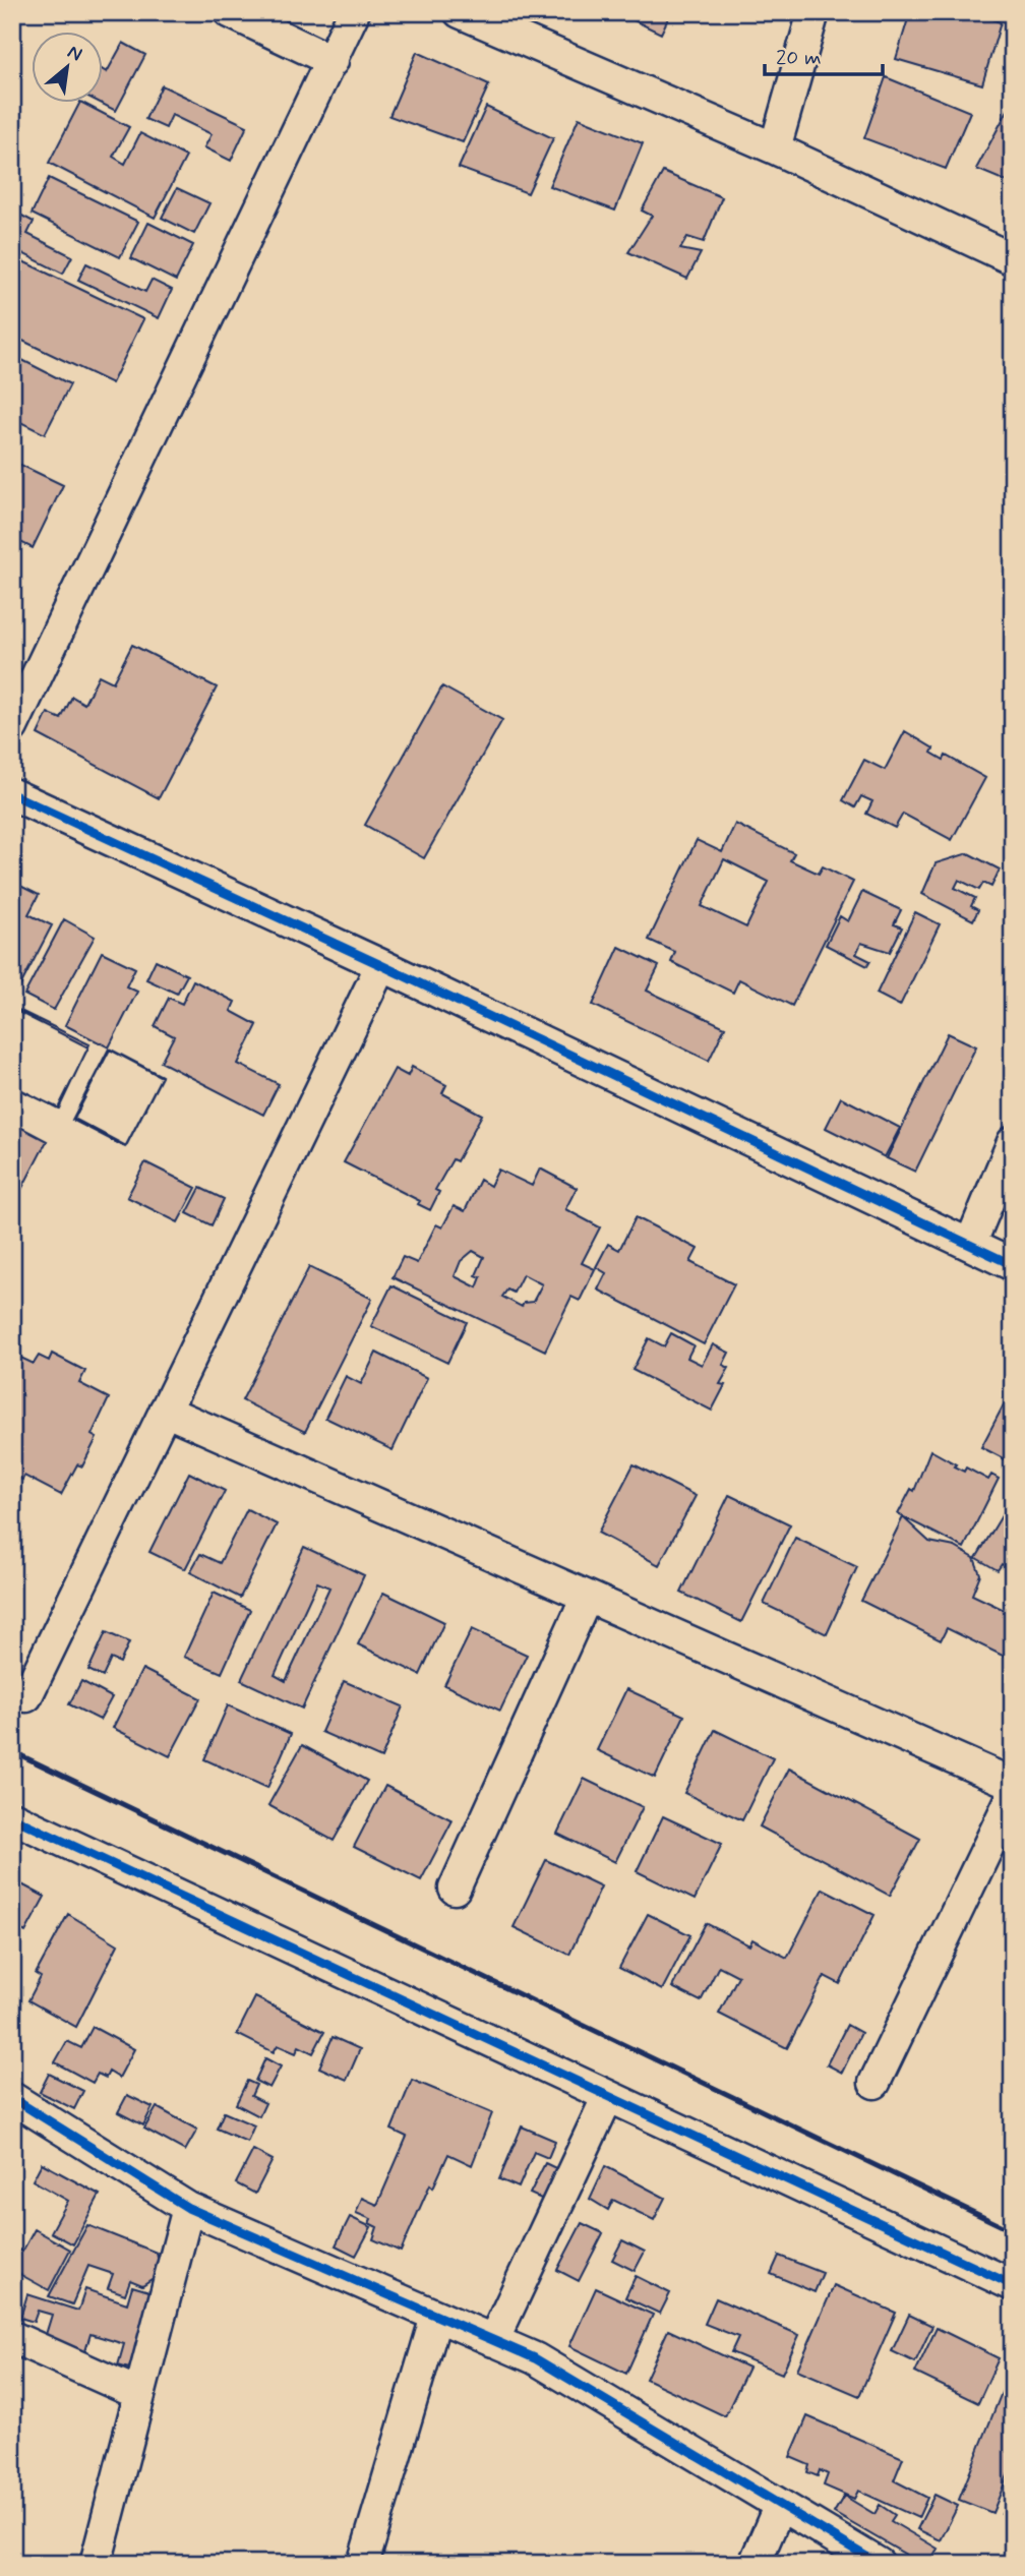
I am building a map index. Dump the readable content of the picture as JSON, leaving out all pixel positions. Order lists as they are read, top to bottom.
{
  "scale_bar": "20 m",
  "north": "top right"
}
